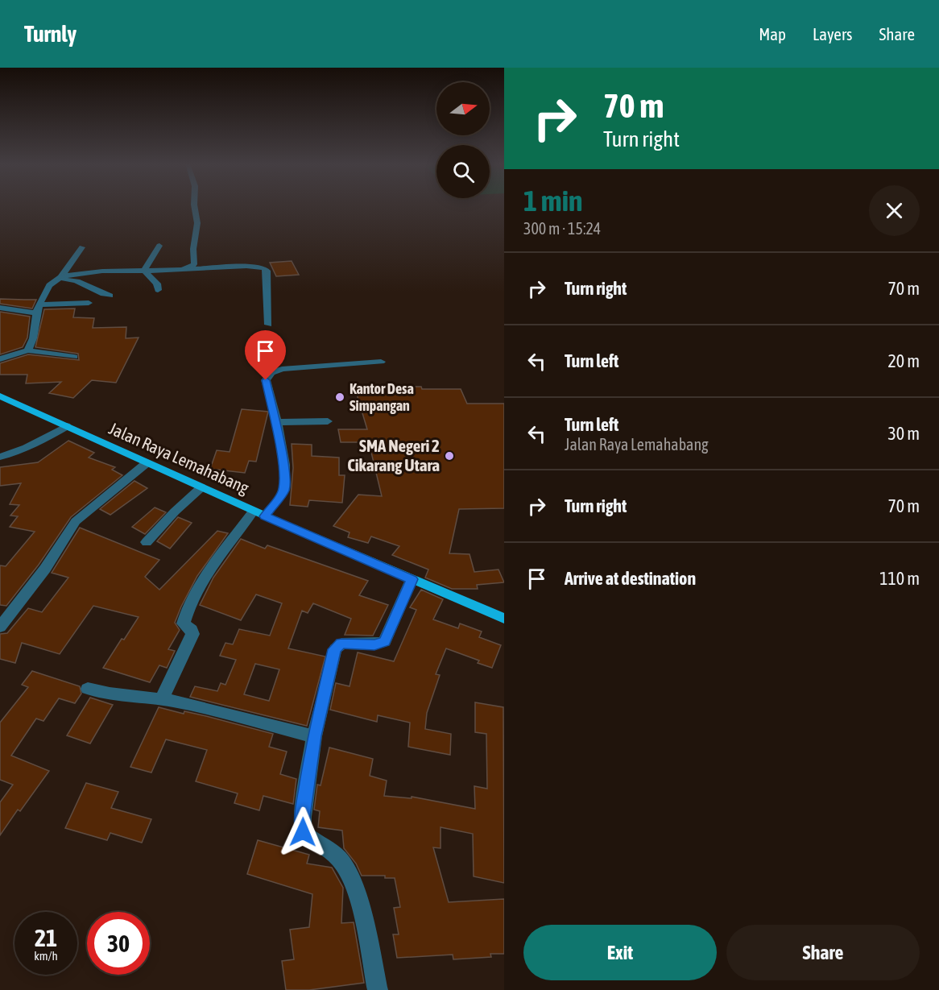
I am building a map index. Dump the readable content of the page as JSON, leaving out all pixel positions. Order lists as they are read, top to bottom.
{
  "streets": {
    "main road": ["Jalan Raya Lemahabang"]
  },
  "places": ["Kantor Desa Simpangan", "SMA Negeri 2 Cikarang Utara"],
  "north": "right",
  "page": {
    "header": "Turnly",
    "nav": ["Map", "Layers", "Share"],
    "turn": ["70 m", "Turn right"],
    "heading": ["1 min", "300 m · 15:24"],
    "list": [
      {
        "name": "Turn right",
        "value": "70 m"
      },
      {
        "name": "Turn left",
        "value": "20 m"
      },
      {
        "name": "Turn left",
        "note": "Jalan Raya Lemahabang",
        "value": "30 m"
      },
      {
        "name": "Turn right",
        "value": "70 m"
      },
      {
        "name": "Arrive at destination",
        "value": "110 m"
      }
    ],
    "speed": "21 km/h",
    "limit": "30",
    "buttons": ["Exit", "Share"]
  }
}
